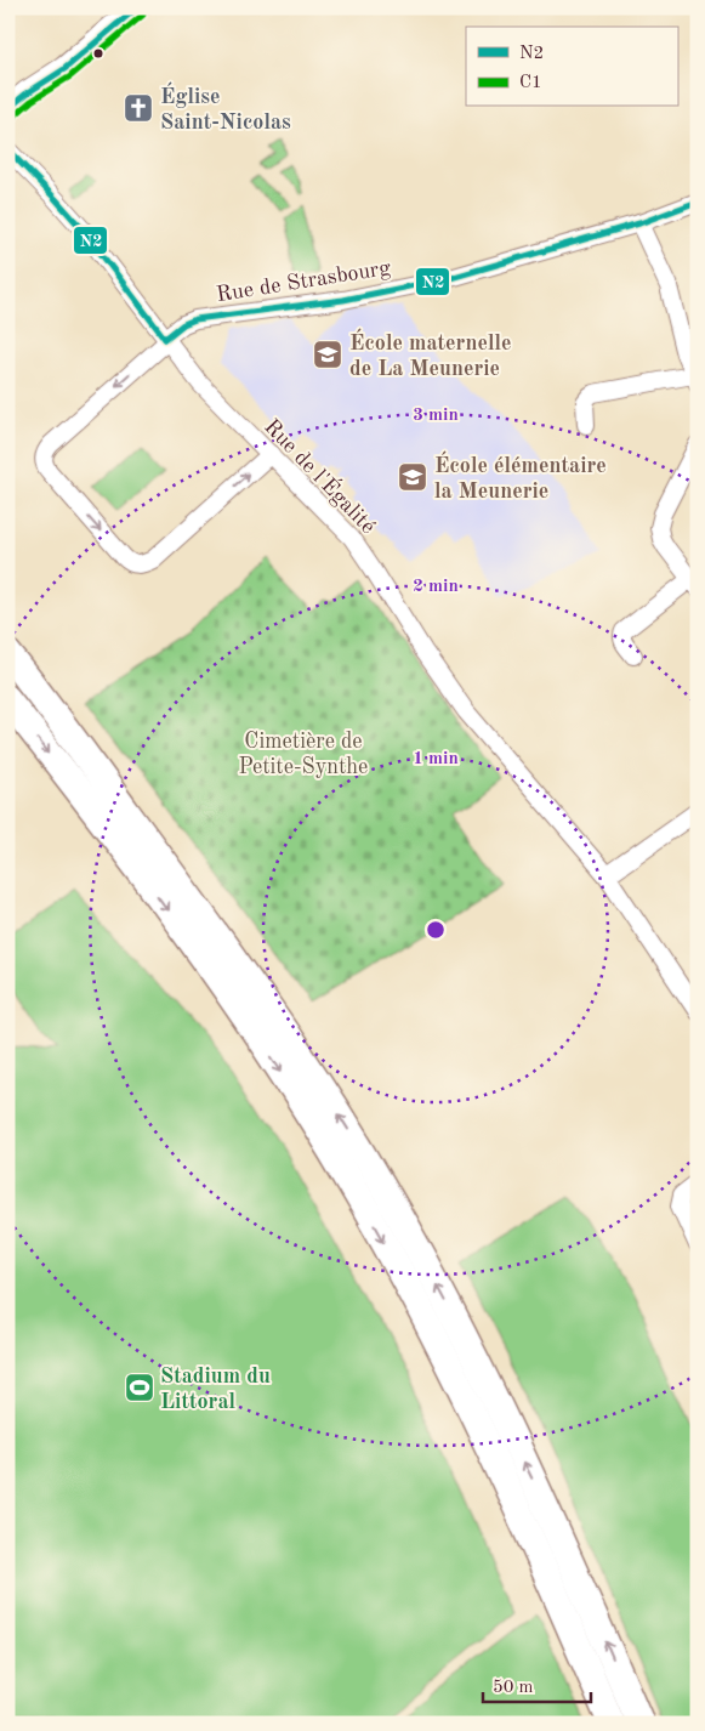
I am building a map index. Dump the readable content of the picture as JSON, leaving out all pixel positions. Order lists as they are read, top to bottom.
{
  "streets": {
    "street": ["Rue de Strasbourg", "Rue de l'Égalité"]
  },
  "crossings": [
    ["Rue de Strasbourg", "Rue de l'Égalité"]
  ],
  "parks": ["Cimetière de Petite-Synthe"],
  "places": {
    "church": ["Église Saint-Nicolas"],
    "school or university": ["École maternelle de La Meunerie", "École élémentaire la Meunerie"],
    "sports": ["Stadium du Littoral"]
  },
  "lines": ["transit line N2", "transit line C1"],
  "legend": ["N2", "C1"],
  "scale_bar": "50 m",
  "rings": ["3 min", "2 min", "1 min"]
}
